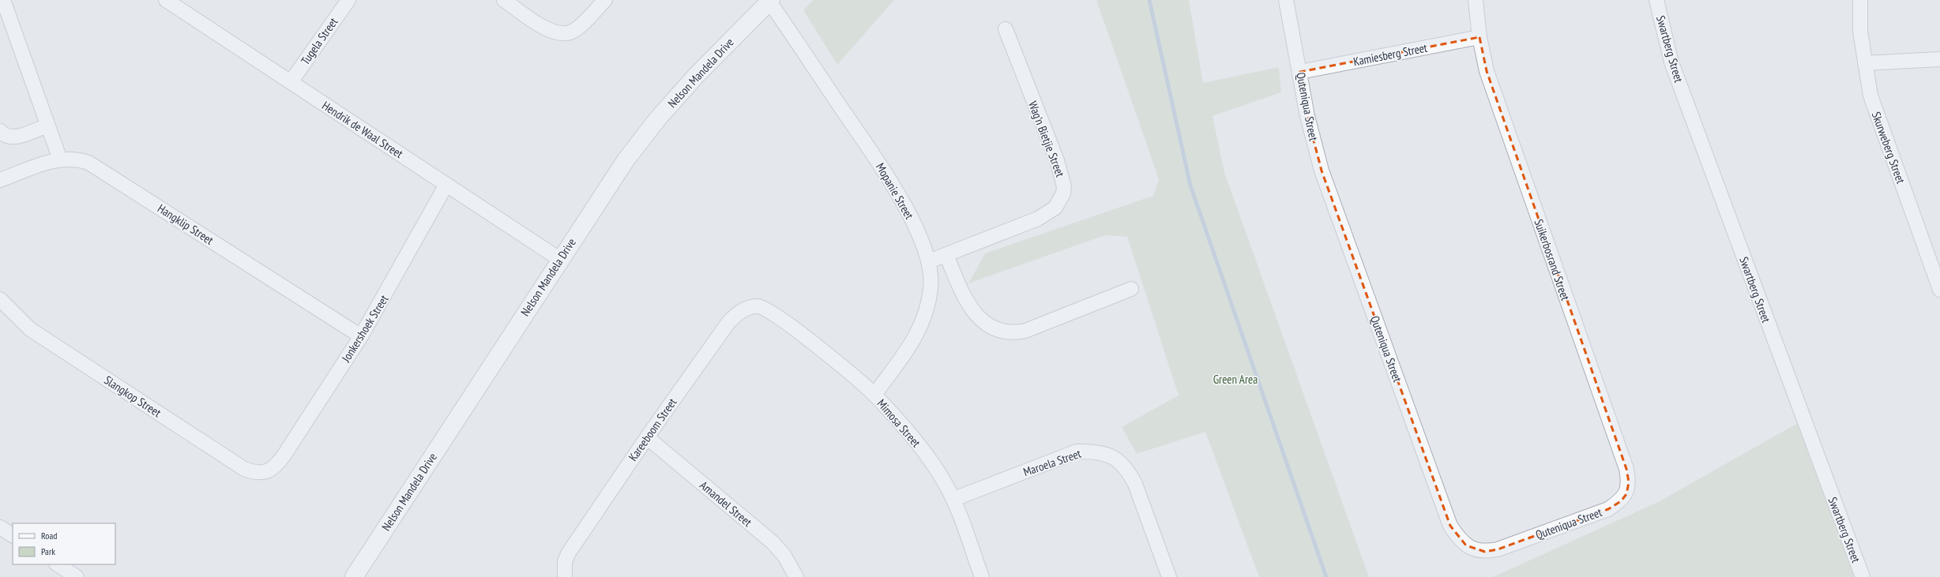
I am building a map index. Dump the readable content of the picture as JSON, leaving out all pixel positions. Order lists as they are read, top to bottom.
{
  "streets": {
    "street": [
      "Tugela Street",
      "Swartberg Street",
      "Kamiesberg Street",
      "Nelson Mandela Drive",
      "Quteniqua Street",
      "Hendrik de Waal Street",
      "Wag'n Bietjie Street",
      "Skurweberg Street",
      "Mopanie Street",
      "Hangklip Street",
      "Suikerbosrand Street",
      "Jonkershoek Street",
      "Slangkop Street",
      "Mimosa Street",
      "Kareeboom Street",
      "Maroela Street",
      "Amandel Street"
    ]
  },
  "crossings": [
    ["Tugela Street", "Hendrik de Waal Street"],
    ["Kamiesberg Street", "Quteniqua Street"],
    ["Kamiesberg Street", "Suikerbosrand Street"],
    ["Nelson Mandela Drive", "Hendrik de Waal Street"],
    ["Nelson Mandela Drive", "Mopanie Street"],
    ["Quteniqua Street", "Suikerbosrand Street"],
    ["Hendrik de Waal Street", "Jonkershoek Street"],
    ["Wag'n Bietjie Street", "Mopanie Street"],
    ["Mopanie Street", "Mimosa Street"],
    ["Hangklip Street", "Jonkershoek Street"],
    ["Jonkershoek Street", "Slangkop Street"],
    ["Mimosa Street", "Kareeboom Street"],
    ["Mimosa Street", "Maroela Street"],
    ["Kareeboom Street", "Amandel Street"]
  ],
  "parks": ["Green Area"],
  "legend": ["Road", "Park"]
}
